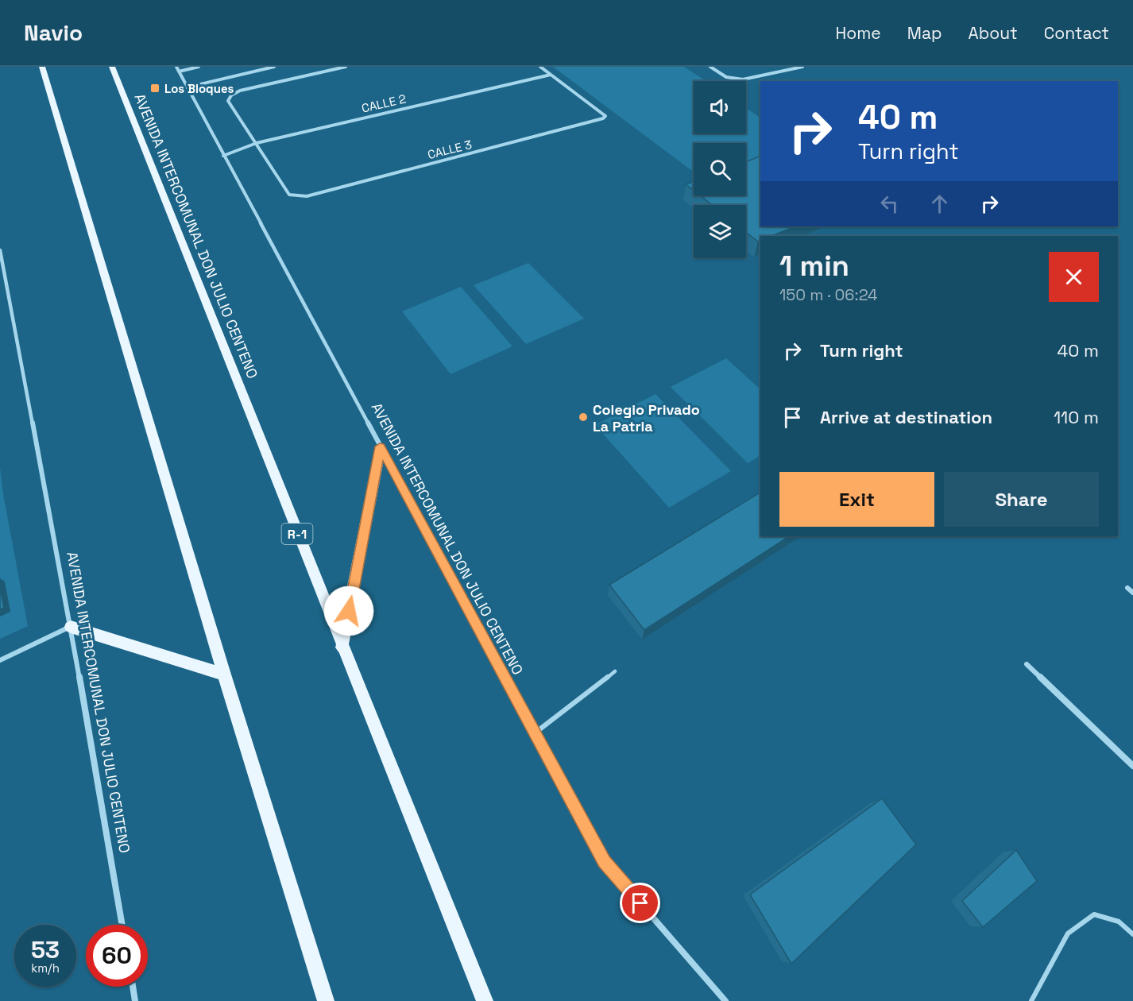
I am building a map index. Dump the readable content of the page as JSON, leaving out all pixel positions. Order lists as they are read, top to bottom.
{
  "streets": {
    "main road": ["AVENIDA INTERCOMUNAL DON JULIO CENTENO", "R-1"],
    "street": ["CALLE 2", "CALLE 3"]
  },
  "crossings": [
    ["CALLE 2", "CALLE 3"],
    ["CALLE 2", "AVENIDA INTERCOMUNAL DON JULIO CENTENO"]
  ],
  "places": {
    "transit": ["Los Bloques"],
    "other": ["Colegio Privado La Patria"]
  },
  "page": {
    "header": "Navio",
    "nav": [
      "Home",
      "Map",
      "About",
      "Contact"
    ],
    "turn": ["40 m", "Turn right"],
    "heading": ["1 min", "150 m · 06:24"],
    "list": [
      {
        "name": "Turn right",
        "value": "40 m"
      },
      {
        "name": "Arrive at destination",
        "value": "110 m"
      }
    ],
    "buttons": ["Exit", "Share"],
    "speed": "53 km/h",
    "limit": "60"
  }
}
